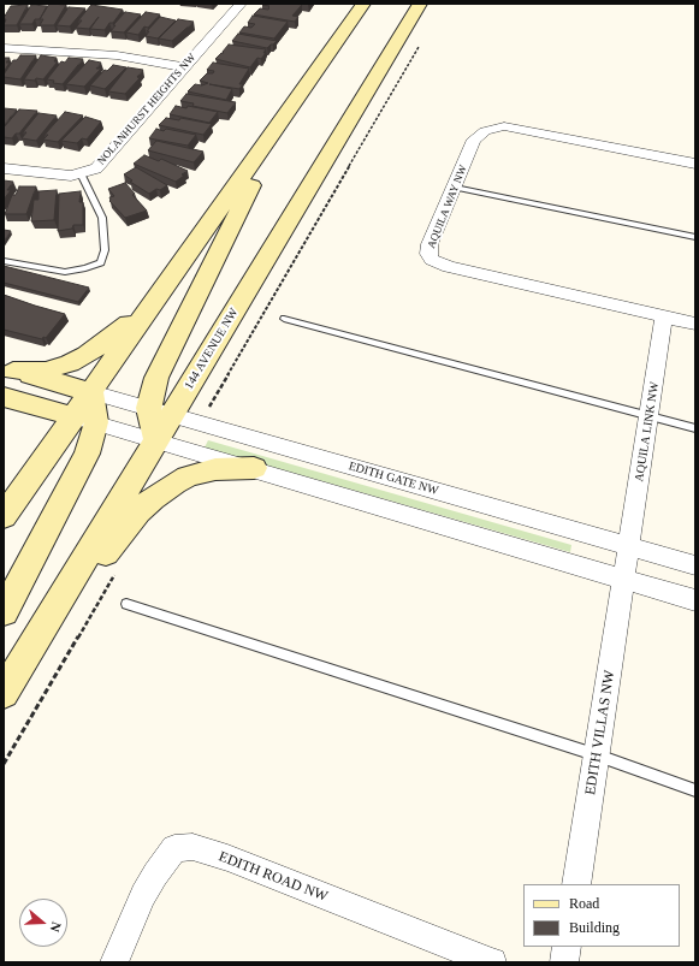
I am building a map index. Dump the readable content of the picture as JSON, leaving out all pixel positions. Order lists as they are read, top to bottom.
{
  "streets": {
    "main road": ["144 AVENUE NW"],
    "street": [
      "NOLANHURST HEIGHTS NW",
      "AQUILA WAY NW",
      "AQUILA LINK NW",
      "EDITH GATE NW",
      "EDITH VILLAS NW",
      "EDITH ROAD NW"
    ]
  },
  "crossings": [
    ["AQUILA WAY NW", "AQUILA LINK NW"],
    ["144 AVENUE NW", "EDITH GATE NW"],
    ["AQUILA LINK NW", "EDITH GATE NW"],
    ["AQUILA LINK NW", "EDITH VILLAS NW"]
  ],
  "legend": ["Road", "Building"],
  "north": "right"
}
